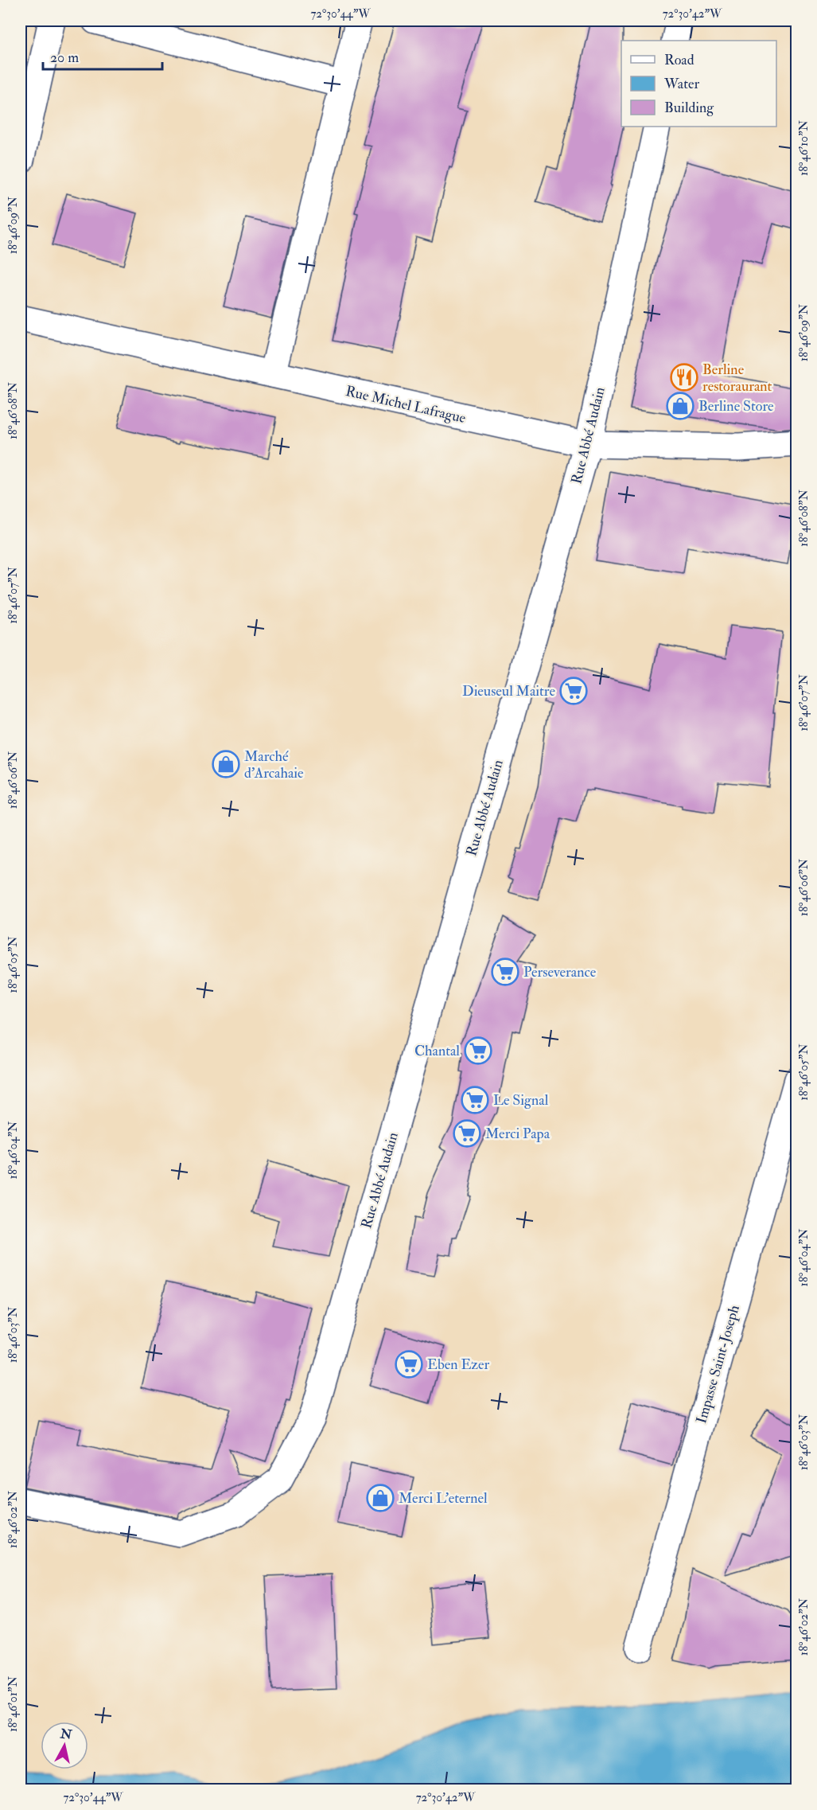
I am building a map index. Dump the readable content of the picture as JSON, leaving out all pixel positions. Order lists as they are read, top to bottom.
{
  "streets": {
    "street": ["Rue Michel Lafrague", "Rue Abbé Audain", "Impasse Saint-Joseph"]
  },
  "crossings": [
    ["Rue Michel Lafrague", "Rue Abbé Audain"]
  ],
  "places": {
    "restaurant": ["Berline restoraurant"],
    "shop": ["Berline Store", "Marché d'Arcahaie", "Merci L'eternel"],
    "supermarket": [
      "Dieuseul Maitre",
      "Perseverance",
      "Chantal",
      "Le Signal",
      "Merci Papa",
      "Eben Ezer"
    ]
  },
  "legend": ["Road", "Water", "Building"],
  "scale_bar": "20 m",
  "north": "top",
  "coordinates": [
    "72°30'44\"W",
    "72°30'42\"W",
    "18°46'10\"N",
    "18°46'09\"N",
    "18°46'08\"N",
    "18°46'07\"N",
    "18°46'06\"N",
    "18°46'05\"N",
    "18°46'04\"N",
    "18°46'03\"N",
    "18°46'02\"N",
    "18°46'01\"N"
  ]
}
